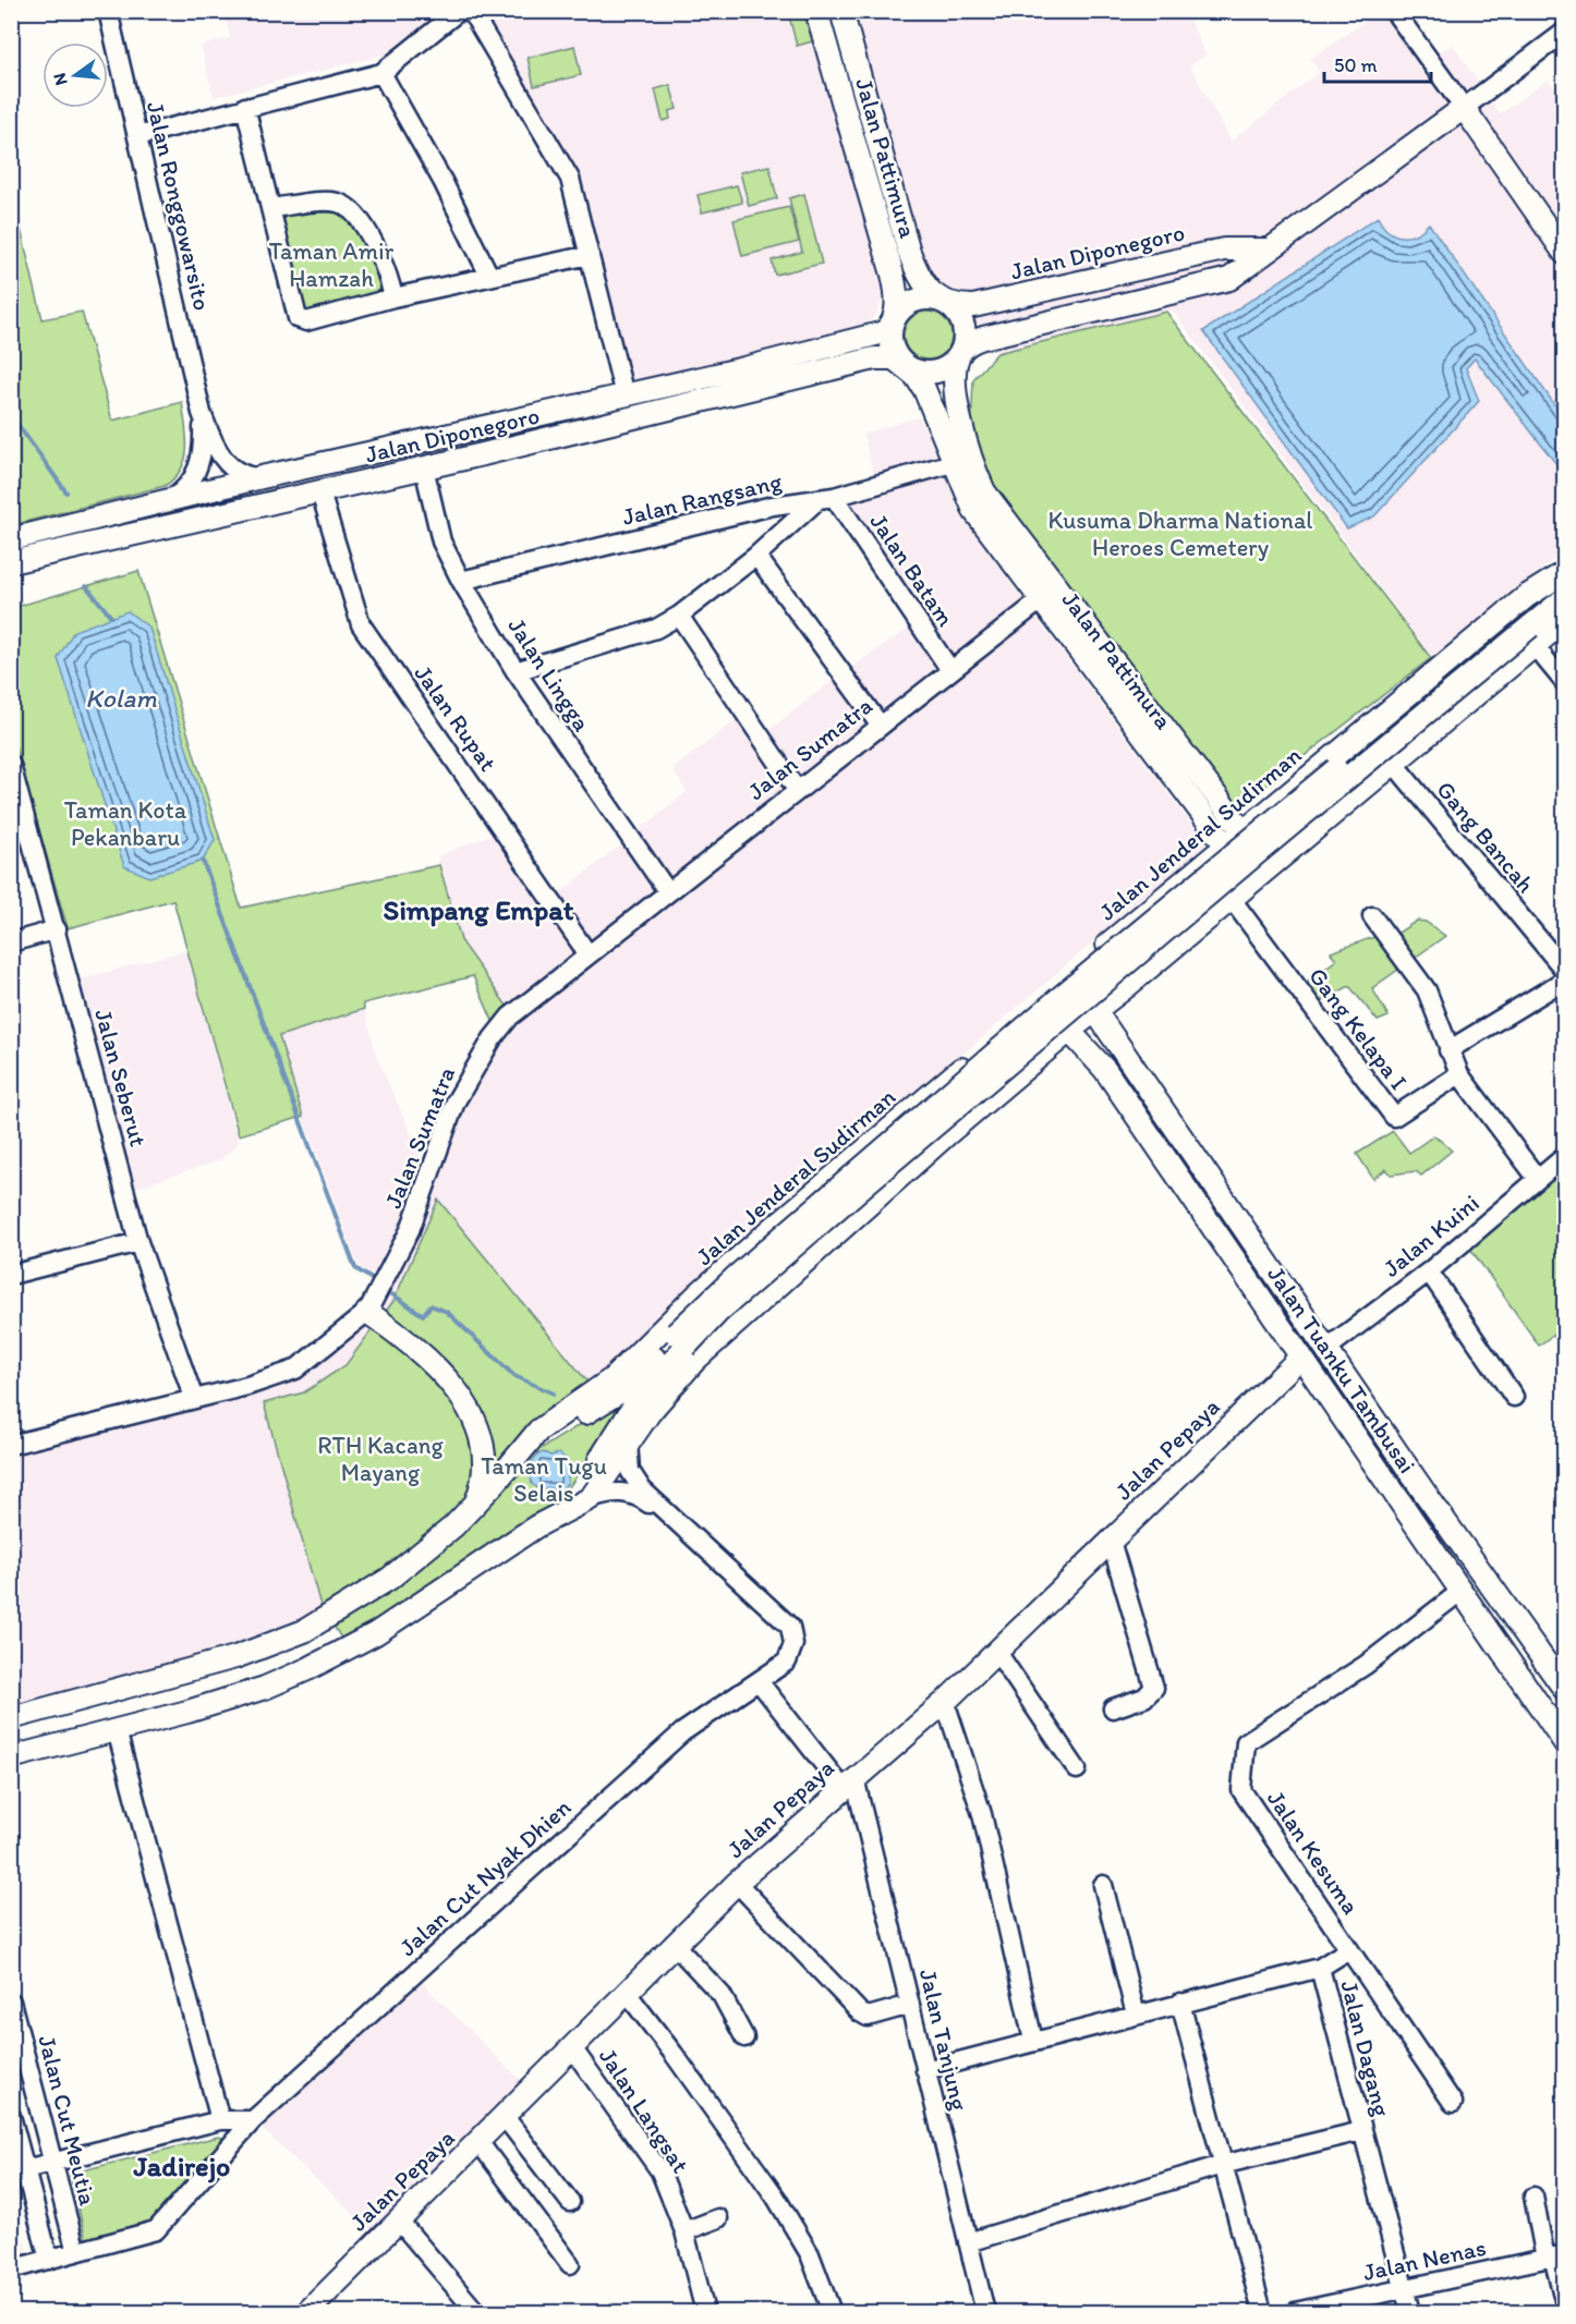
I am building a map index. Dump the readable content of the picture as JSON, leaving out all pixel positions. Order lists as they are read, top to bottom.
{
  "streets": {
    "main road": [
      "Jalan Pattimura",
      "Jalan Diponegoro",
      "Jalan Jenderal Sudirman",
      "Jalan Tuanku Tambusai",
      "Jalan Pepaya"
    ],
    "street": [
      "Jalan Ronggowarsito",
      "Jalan Rangsang",
      "Jalan Batam",
      "Jalan Lingga",
      "Jalan Rupat",
      "Jalan Sumatra",
      "Gang Bancah",
      "Gang Kelapa I",
      "Jalan Seberut",
      "Jalan Kuini",
      "Jalan Kesuma",
      "Jalan Cut Nyak Dhien",
      "Jalan Tanjung",
      "Jalan Dagang",
      "Jalan Langsat",
      "Jalan Cut Meutia",
      "Jalan Nenas"
    ]
  },
  "crossings": [
    ["Jalan Pattimura", "Jalan Diponegoro"],
    ["Jalan Pattimura", "Jalan Rangsang"],
    ["Jalan Pattimura", "Jalan Sumatra"],
    ["Jalan Pattimura", "Jalan Jenderal Sudirman"],
    ["Jalan Ronggowarsito", "Jalan Diponegoro"],
    ["Jalan Diponegoro", "Jalan Lingga"],
    ["Jalan Diponegoro", "Jalan Rupat"],
    ["Jalan Rangsang", "Jalan Batam"],
    ["Jalan Rangsang", "Jalan Lingga"],
    ["Jalan Batam", "Jalan Sumatra"],
    ["Jalan Lingga", "Jalan Sumatra"],
    ["Jalan Rupat", "Jalan Sumatra"],
    ["Jalan Sumatra", "Jalan Seberut"],
    ["Jalan Kuini", "Jalan Tuanku Tambusai"],
    ["Jalan Tuanku Tambusai", "Jalan Pepaya"],
    ["Jalan Tuanku Tambusai", "Jalan Kesuma"],
    ["Jalan Pepaya", "Jalan Tanjung"],
    ["Jalan Pepaya", "Jalan Langsat"],
    ["Jalan Cut Nyak Dhien", "Jalan Cut Meutia"],
    ["Jalan Tanjung", "Jalan Dagang"],
    ["Jalan Dagang", "Jalan Nenas"]
  ],
  "districts": ["Simpang Empat", "Jadirejo"],
  "water": ["Kolam"],
  "parks": [
    "Taman Amir Hamzah",
    "Kusuma Dharma National Heroes Cemetery",
    "Taman Kota Pekanbaru",
    "RTH Kacang Mayang",
    "Taman Tugu Selais"
  ],
  "scale_bar": "50 m",
  "north": "left"
}
